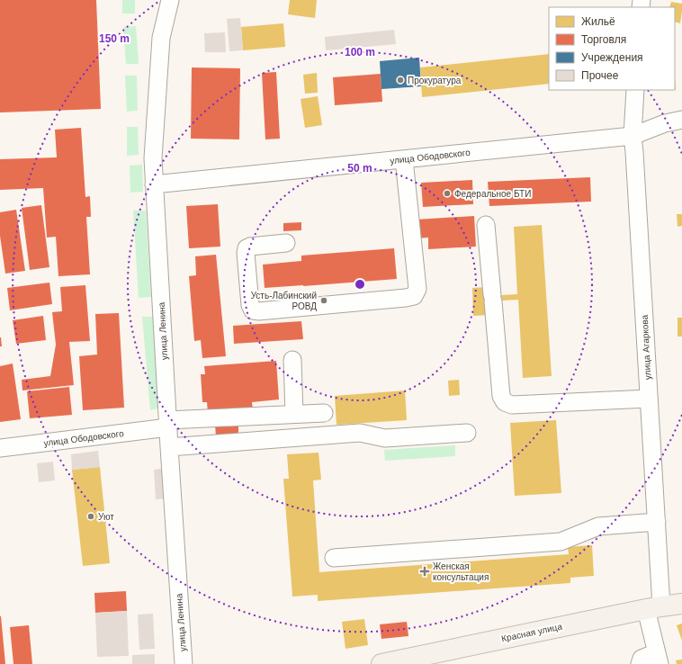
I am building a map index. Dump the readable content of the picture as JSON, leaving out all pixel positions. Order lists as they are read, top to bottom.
{
  "streets": {
    "main road": ["Красная улица"],
    "street": ["улица Ободовского", "улица Ленина", "улица Агаркова"]
  },
  "crossings": [
    ["улица Ободовского", "улица Ленина"],
    ["улица Ободовского", "улица Агаркова"],
    ["улица Агаркова", "Красная улица"]
  ],
  "places": {
    "other": [
      "Прокуратура",
      "Федеральное БТИ",
      "Усть-Лабинский РОВД",
      "Уют"
    ],
    "health": ["Женская консультация"]
  },
  "legend": [
    "Жильё",
    "Торговля",
    "Учреждения",
    "Прочее"
  ],
  "rings": ["150 m", "100 m", "50 m"]
}
